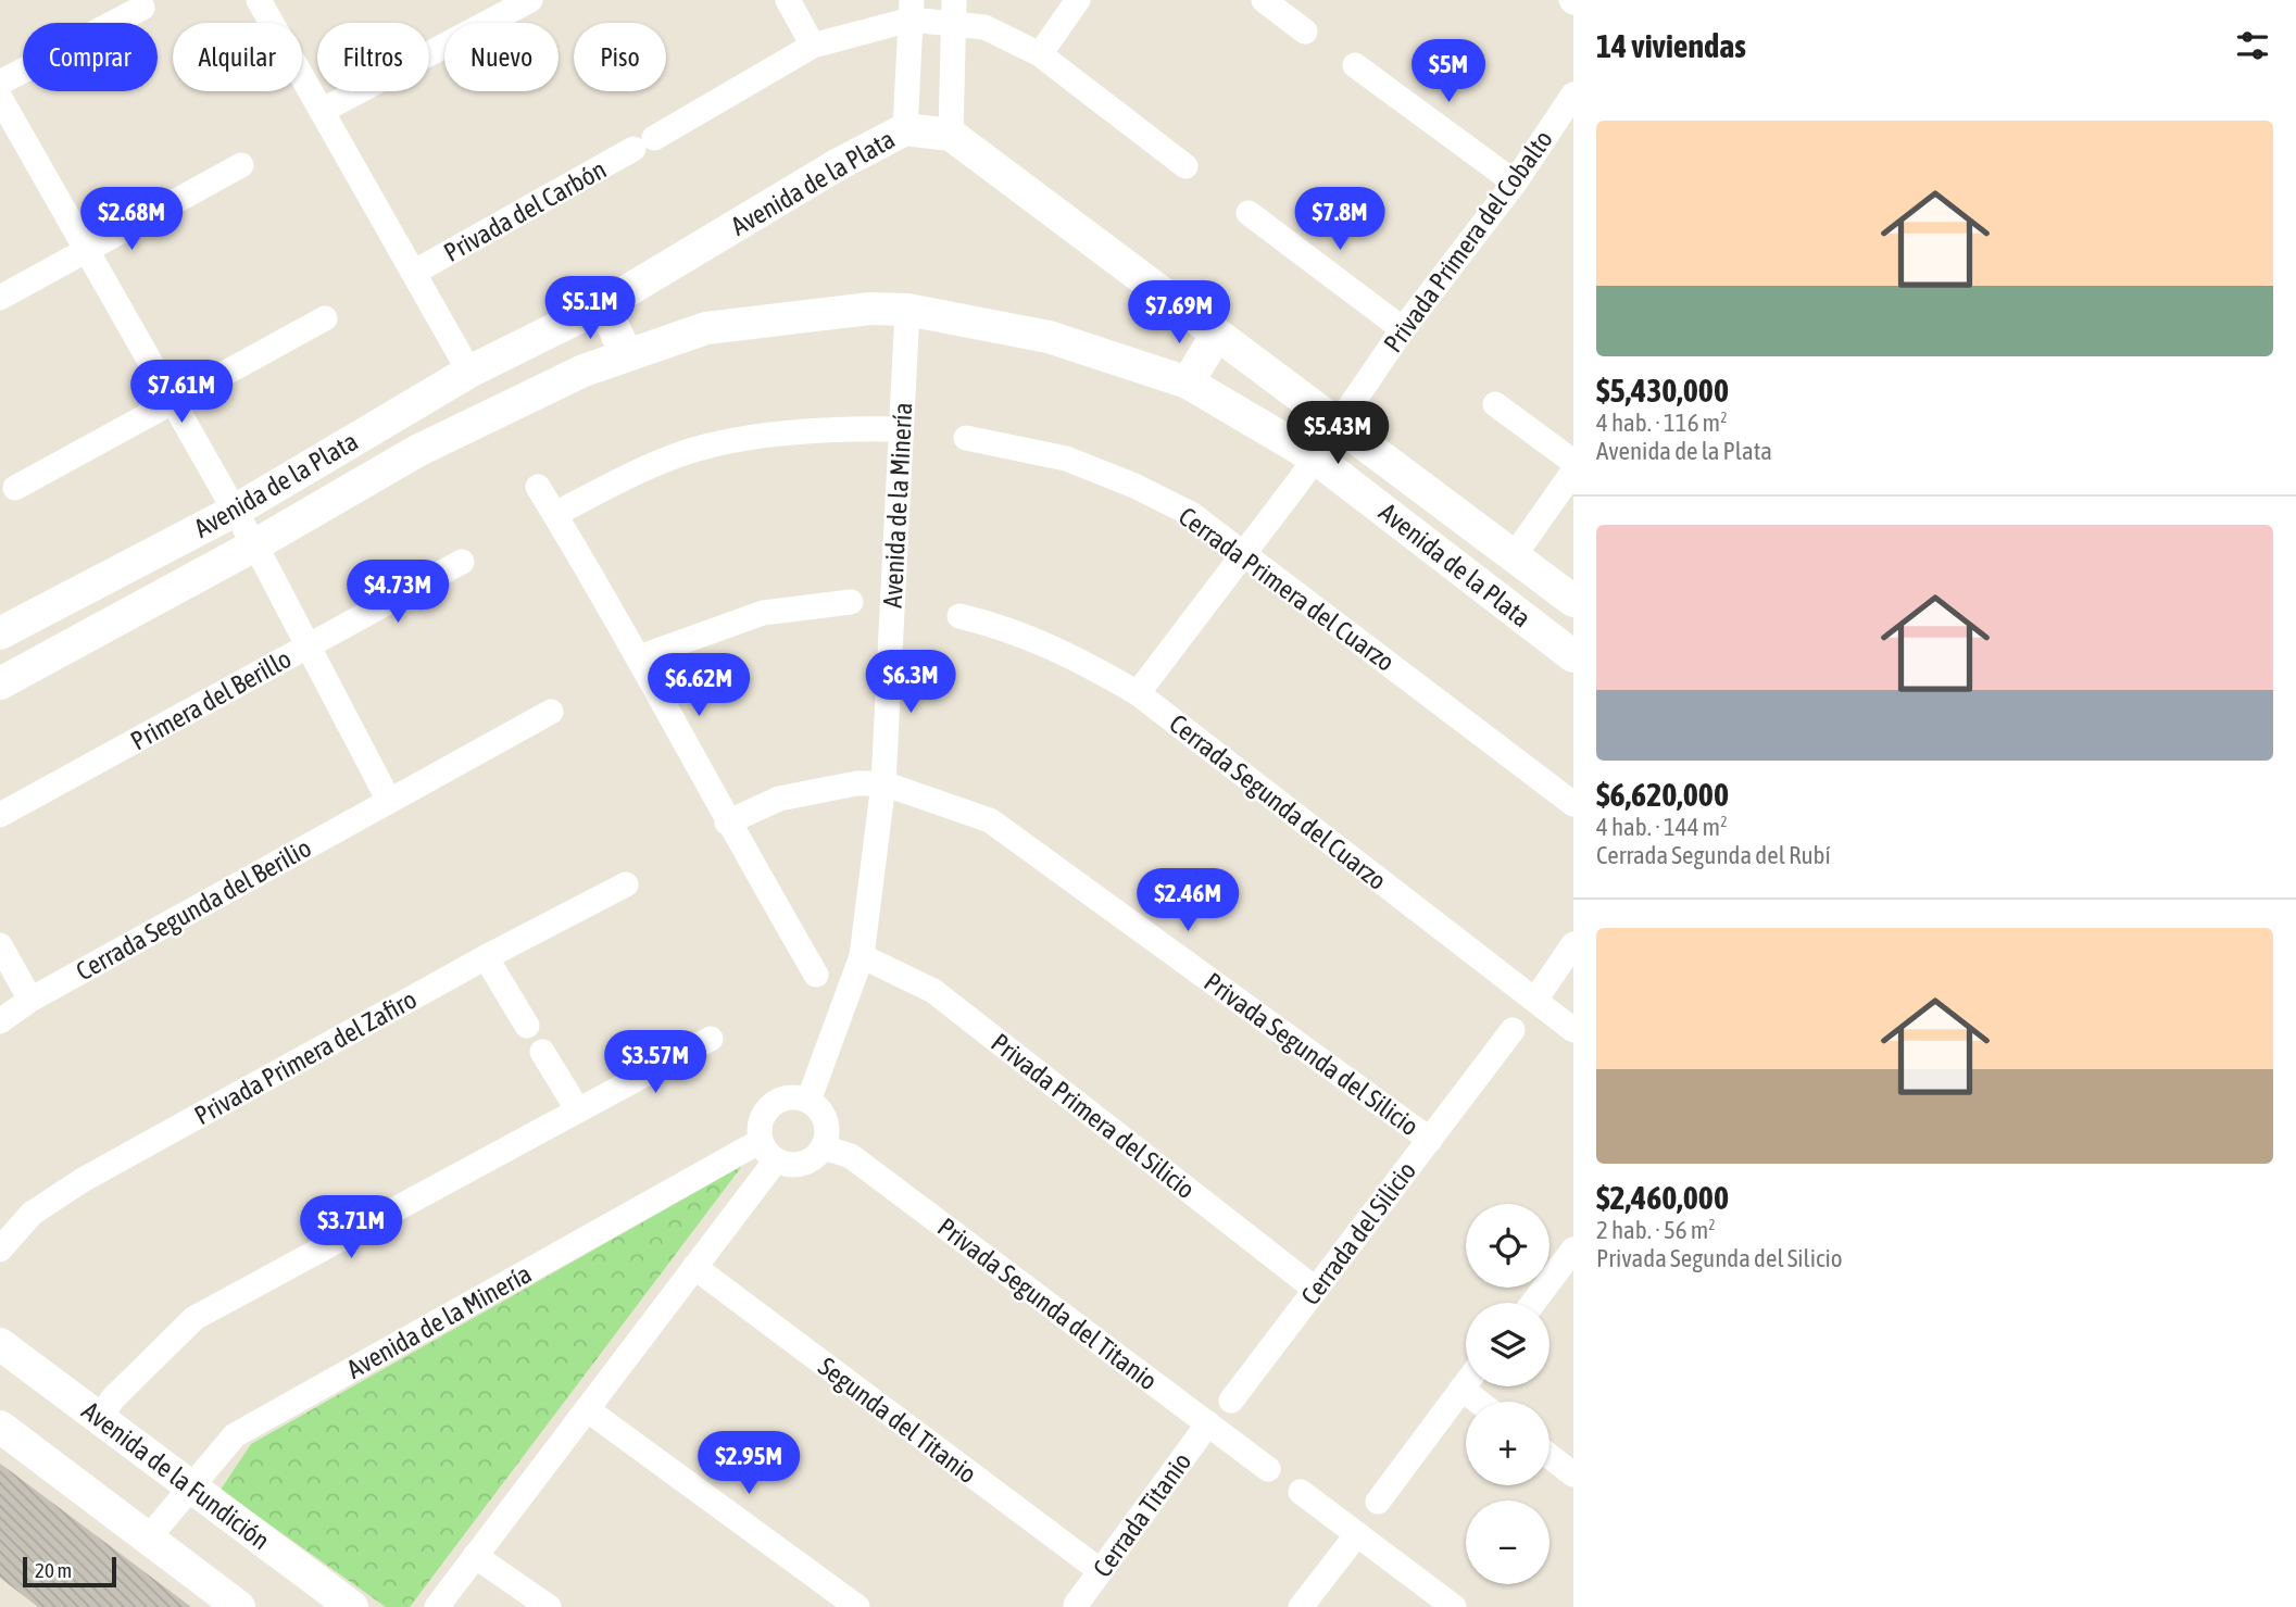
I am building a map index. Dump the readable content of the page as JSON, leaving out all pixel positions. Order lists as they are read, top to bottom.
{
  "streets": {
    "street": [
      "Avenida de la Plata",
      "Privada del Carbón",
      "Privada Primera del Cobalto",
      "Avenida de la Minería",
      "Cerrada Primera del Cuarzo",
      "Primera del Berillo",
      "Cerrada Segunda del Cuarzo",
      "Cerrada Segunda del Berilio",
      "Privada Segunda del Silicio",
      "Privada Primera del Zafiro",
      "Privada Primera del Silicio",
      "Cerrada del Silicio",
      "Privada Segunda del Titanio",
      "Segunda del Titanio",
      "Avenida de la Fundición",
      "Cerrada Titanio"
    ]
  },
  "crossings": [
    ["Avenida de la Plata", "Privada Primera del Cobalto"],
    ["Avenida de la Plata", "Avenida de la Minería"],
    ["Privada Primera del Cobalto", "Cerrada Primera del Cuarzo"],
    ["Privada Primera del Cobalto", "Cerrada Segunda del Cuarzo"],
    ["Avenida de la Minería", "Privada Segunda del Silicio"],
    ["Avenida de la Minería", "Privada Primera del Silicio"],
    ["Avenida de la Minería", "Privada Segunda del Titanio"],
    ["Avenida de la Minería", "Avenida de la Fundición"],
    ["Privada Segunda del Silicio", "Cerrada del Silicio"],
    ["Privada Primera del Silicio", "Cerrada del Silicio"],
    ["Privada Segunda del Titanio", "Cerrada Titanio"],
    ["Segunda del Titanio", "Cerrada Titanio"]
  ],
  "scale_bar": "20 m",
  "page": {
    "heading": "14 viviendas",
    "chip": [
      "Comprar",
      "Alquilar",
      "Filtros",
      "Nuevo",
      "Piso"
    ],
    "price": [
      "$5M",
      "$2.68M",
      "$7.8M",
      "$5.1M",
      "$7.69M",
      "$7.61M",
      "$5.43M",
      "$4.73M",
      "$6.3M",
      "$6.62M",
      "$2.46M",
      "$3.57M",
      "$3.71M",
      "$2.95M"
    ],
    "list": [
      {
        "name": "$5,430,000",
        "note": "4 hab. · 116 m² · Avenida de la Plata"
      },
      {
        "name": "$6,620,000",
        "note": "4 hab. · 144 m² · Cerrada Segunda del Rubí"
      },
      {
        "name": "$2,460,000",
        "note": "2 hab. · 56 m² · Privada Segunda del Silicio"
      }
    ],
    "map_buttons": ["+", "−"],
    "scale": "20 m"
  }
}
